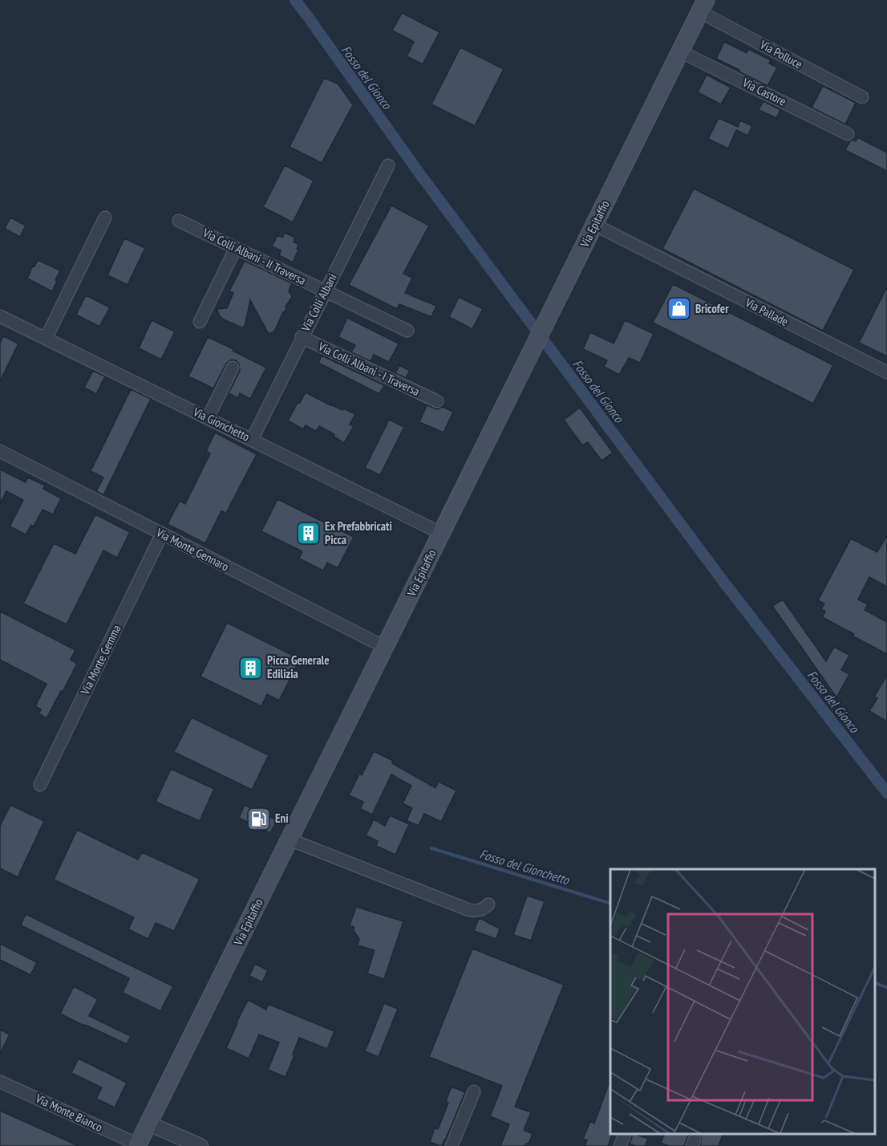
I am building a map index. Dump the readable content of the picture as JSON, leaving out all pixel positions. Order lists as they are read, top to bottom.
{
  "streets": {
    "main road": ["Via Epitaffio"],
    "street": [
      "Via Polluce",
      "Via Castore",
      "Via Colli Albani - II Traversa",
      "Via Colli Albani",
      "Via Pallade",
      "Via Colli Albani - I Traversa",
      "Via Gionchetto",
      "Via Monte Gennaro",
      "Via Monte Gemma",
      "Via Monte Bianco"
    ]
  },
  "crossings": [
    ["Via Polluce", "Via Epitaffio"],
    ["Via Castore", "Via Epitaffio"],
    ["Via Epitaffio", "Via Pallade"],
    ["Via Epitaffio", "Via Gionchetto"],
    ["Via Epitaffio", "Via Monte Gennaro"],
    ["Via Epitaffio", "Via Monte Bianco"],
    ["Via Colli Albani - II Traversa", "Via Colli Albani"],
    ["Via Colli Albani", "Via Colli Albani - I Traversa"],
    ["Via Colli Albani", "Via Gionchetto"],
    ["Via Monte Gennaro", "Via Monte Gemma"]
  ],
  "water": ["Fosso del Gionco", "Fosso del Gionchetto"],
  "places": {
    "shop": ["Bricofer"],
    "building": ["Ex Prefabbricati Picca", "Picca Generale Edilizia"],
    "fuel station": ["Eni"]
  }
}
